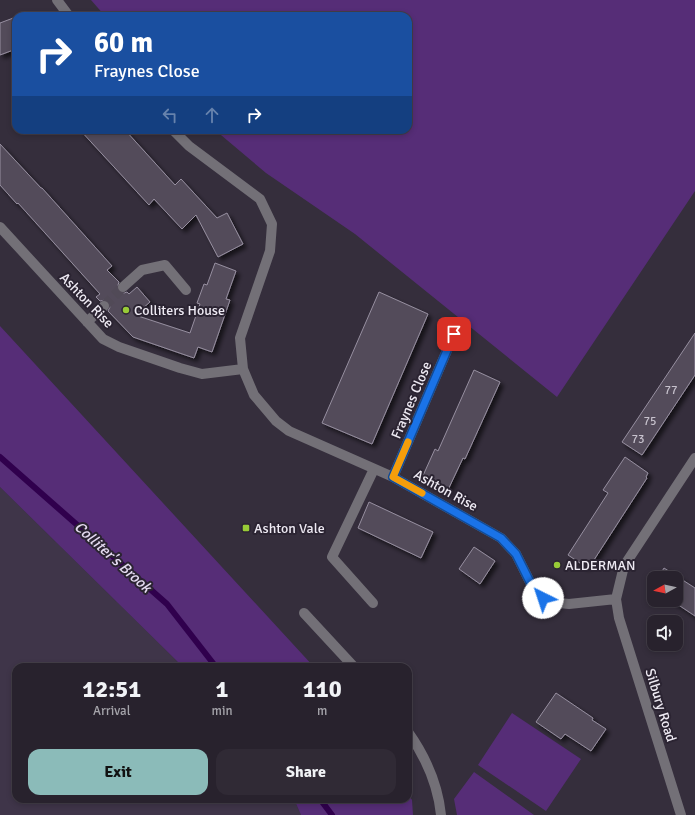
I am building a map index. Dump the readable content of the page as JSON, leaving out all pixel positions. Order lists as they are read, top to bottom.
{
  "streets": {
    "street": ["Ashton Rise", "Fraynes Close", "Silbury Road"]
  },
  "crossings": [
    ["Ashton Rise", "Fraynes Close"],
    ["Ashton Rise", "Silbury Road"]
  ],
  "water": ["Colliter's Brook"],
  "places": {
    "other": ["Colliters House", "ALDERMAN"],
    "transit": ["Ashton Vale"]
  },
  "house_numbers": ["77", "75", "73"],
  "north": "left",
  "page": {
    "turn": ["60 m", "Fraynes Close"],
    "eta": [
      "12:51",
      "Arrival",
      "1",
      "min",
      "110",
      "m"
    ],
    "buttons": ["Exit", "Share"]
  }
}
